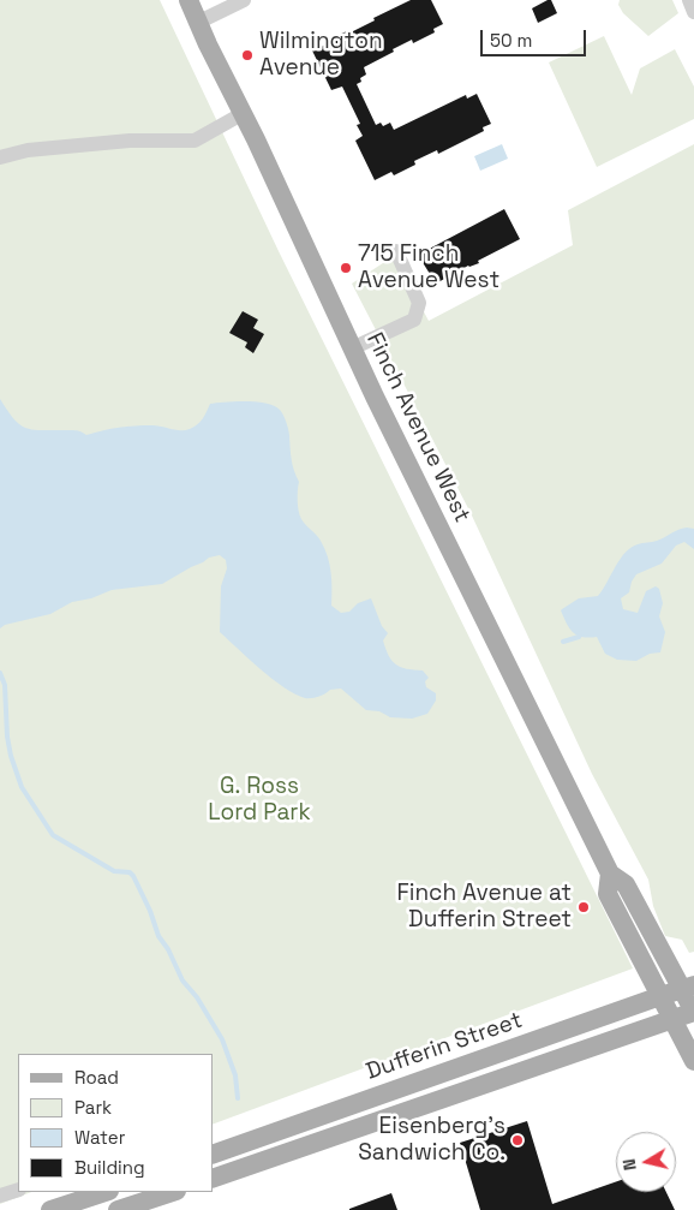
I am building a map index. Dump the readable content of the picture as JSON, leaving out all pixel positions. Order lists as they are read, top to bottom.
{
  "streets": {
    "main road": ["Finch Avenue West", "Dufferin Street"]
  },
  "crossings": [
    ["Finch Avenue West", "Dufferin Street"]
  ],
  "parks": ["G. Ross Lord Park"],
  "places": [
    "Wilmington Avenue",
    "715 Finch Avenue West",
    "Finch Avenue at Dufferin Street",
    "Eisenberg’s Sandwich Co."
  ],
  "legend": [
    "Road",
    "Park",
    "Water",
    "Building"
  ],
  "scale_bar": "50 m",
  "north": "left"
}
